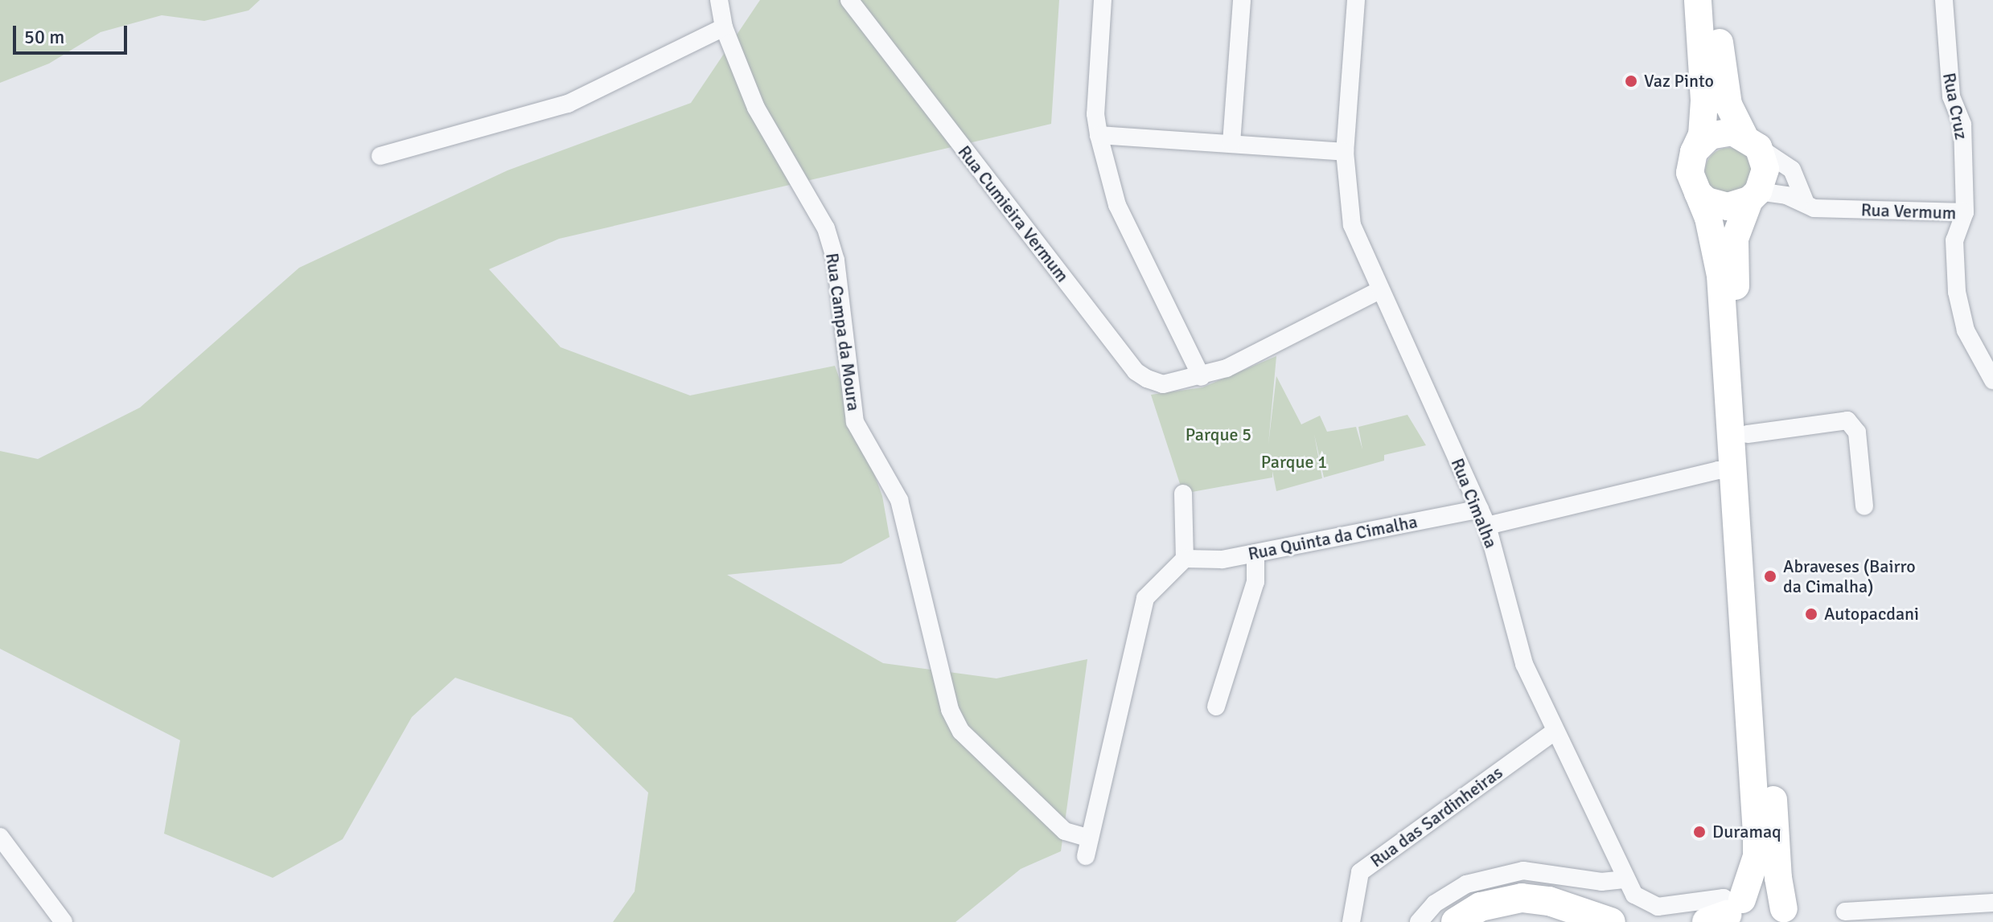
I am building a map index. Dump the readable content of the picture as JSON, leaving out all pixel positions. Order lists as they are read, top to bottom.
{
  "streets": {
    "street": [
      "Rua Cruz",
      "Rua Vermum",
      "Rua Cumieira Vermum",
      "Rua Campa da Moura",
      "Rua Cimalha",
      "Rua Quinta da Cimalha",
      "Rua das Sardinheiras"
    ]
  },
  "crossings": [
    ["Rua Cruz", "Rua Vermum"],
    ["Rua Cumieira Vermum", "Rua Cimalha"],
    ["Rua Campa da Moura", "Rua Quinta da Cimalha"],
    ["Rua Cimalha", "Rua Quinta da Cimalha"],
    ["Rua Cimalha", "Rua das Sardinheiras"]
  ],
  "parks": ["Parque 5", "Parque 1"],
  "places": [
    "Vaz Pinto",
    "Abraveses (Bairro da Cimalha)",
    "Autopacdani",
    "Duramaq"
  ],
  "scale_bar": "50 m"
}
